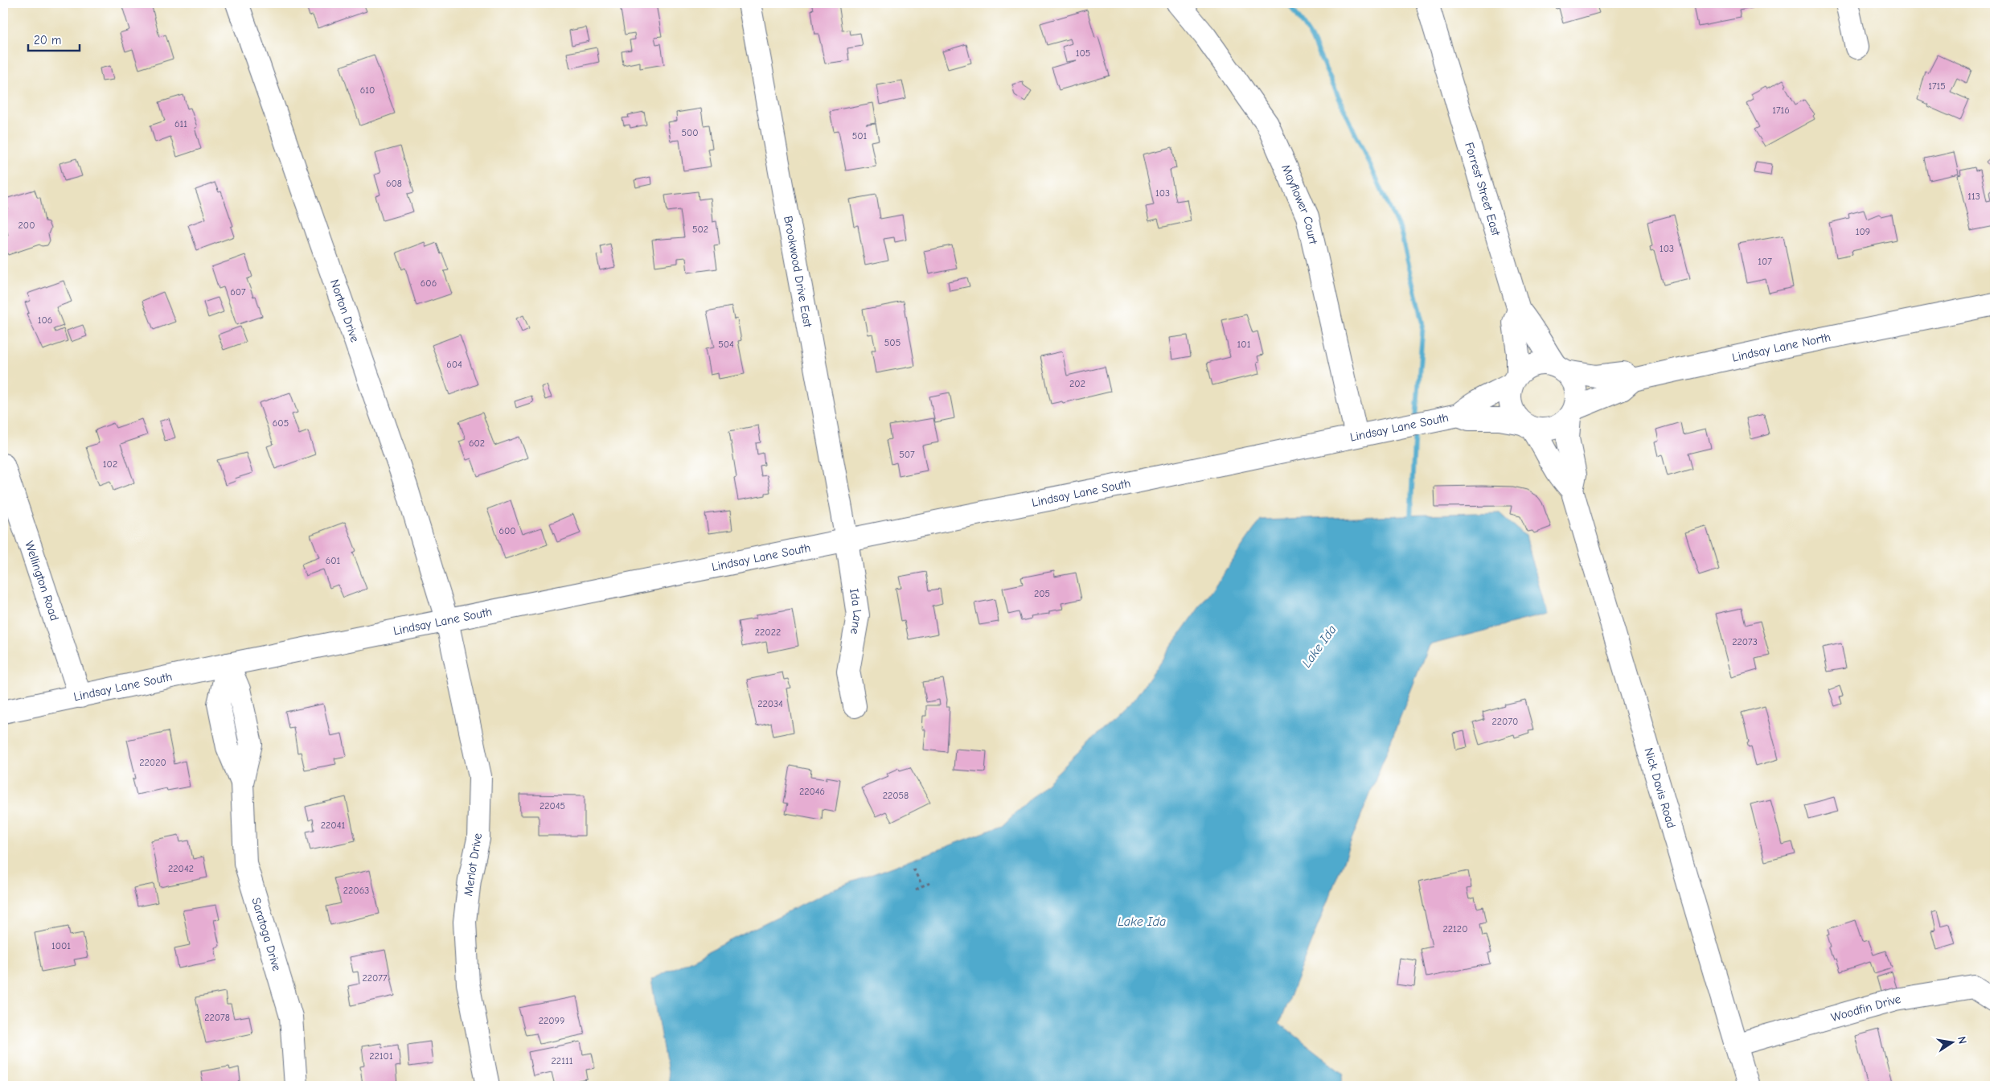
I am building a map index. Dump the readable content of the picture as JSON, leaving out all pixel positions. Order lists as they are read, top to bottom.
{
  "streets": {
    "street": [
      "Forrest Street East",
      "Mayflower Court",
      "Brookwood Drive East",
      "Norton Drive",
      "Lindsay Lane North",
      "Lindsay Lane South",
      "Wellington Road",
      "Ida Lane",
      "Nick Davis Road",
      "Merlot Drive",
      "Saratoga Drive",
      "Woodfin Drive"
    ]
  },
  "crossings": [
    ["Forrest Street East", "Lindsay Lane North"],
    ["Forrest Street East", "Lindsay Lane South"],
    ["Forrest Street East", "Nick Davis Road"],
    ["Mayflower Court", "Lindsay Lane South"],
    ["Brookwood Drive East", "Lindsay Lane South"],
    ["Brookwood Drive East", "Ida Lane"],
    ["Norton Drive", "Lindsay Lane South"],
    ["Norton Drive", "Merlot Drive"],
    ["Lindsay Lane North", "Lindsay Lane South"],
    ["Lindsay Lane North", "Nick Davis Road"],
    ["Lindsay Lane South", "Wellington Road"],
    ["Lindsay Lane South", "Ida Lane"],
    ["Lindsay Lane South", "Nick Davis Road"],
    ["Lindsay Lane South", "Merlot Drive"],
    ["Lindsay Lane South", "Saratoga Drive"],
    ["Nick Davis Road", "Woodfin Drive"]
  ],
  "water": ["Lake Ida"],
  "house_numbers": [
    "105",
    "1715",
    "610",
    "1716",
    "611",
    "500",
    "501",
    "608",
    "103",
    "113",
    "200",
    "502",
    "109",
    "103",
    "107",
    "606",
    "607",
    "106",
    "505",
    "504",
    "101",
    "604",
    "202",
    "605",
    "602",
    "507",
    "102",
    "600",
    "601",
    "205",
    "22022",
    "22073",
    "22034",
    "22070",
    "22020",
    "22046",
    "22058",
    "22045",
    "22041",
    "22042",
    "22063",
    "22120",
    "1001",
    "22077",
    "22078",
    "22099",
    "22101",
    "22111"
  ],
  "scale_bar": "20 m",
  "north": "right"
}
